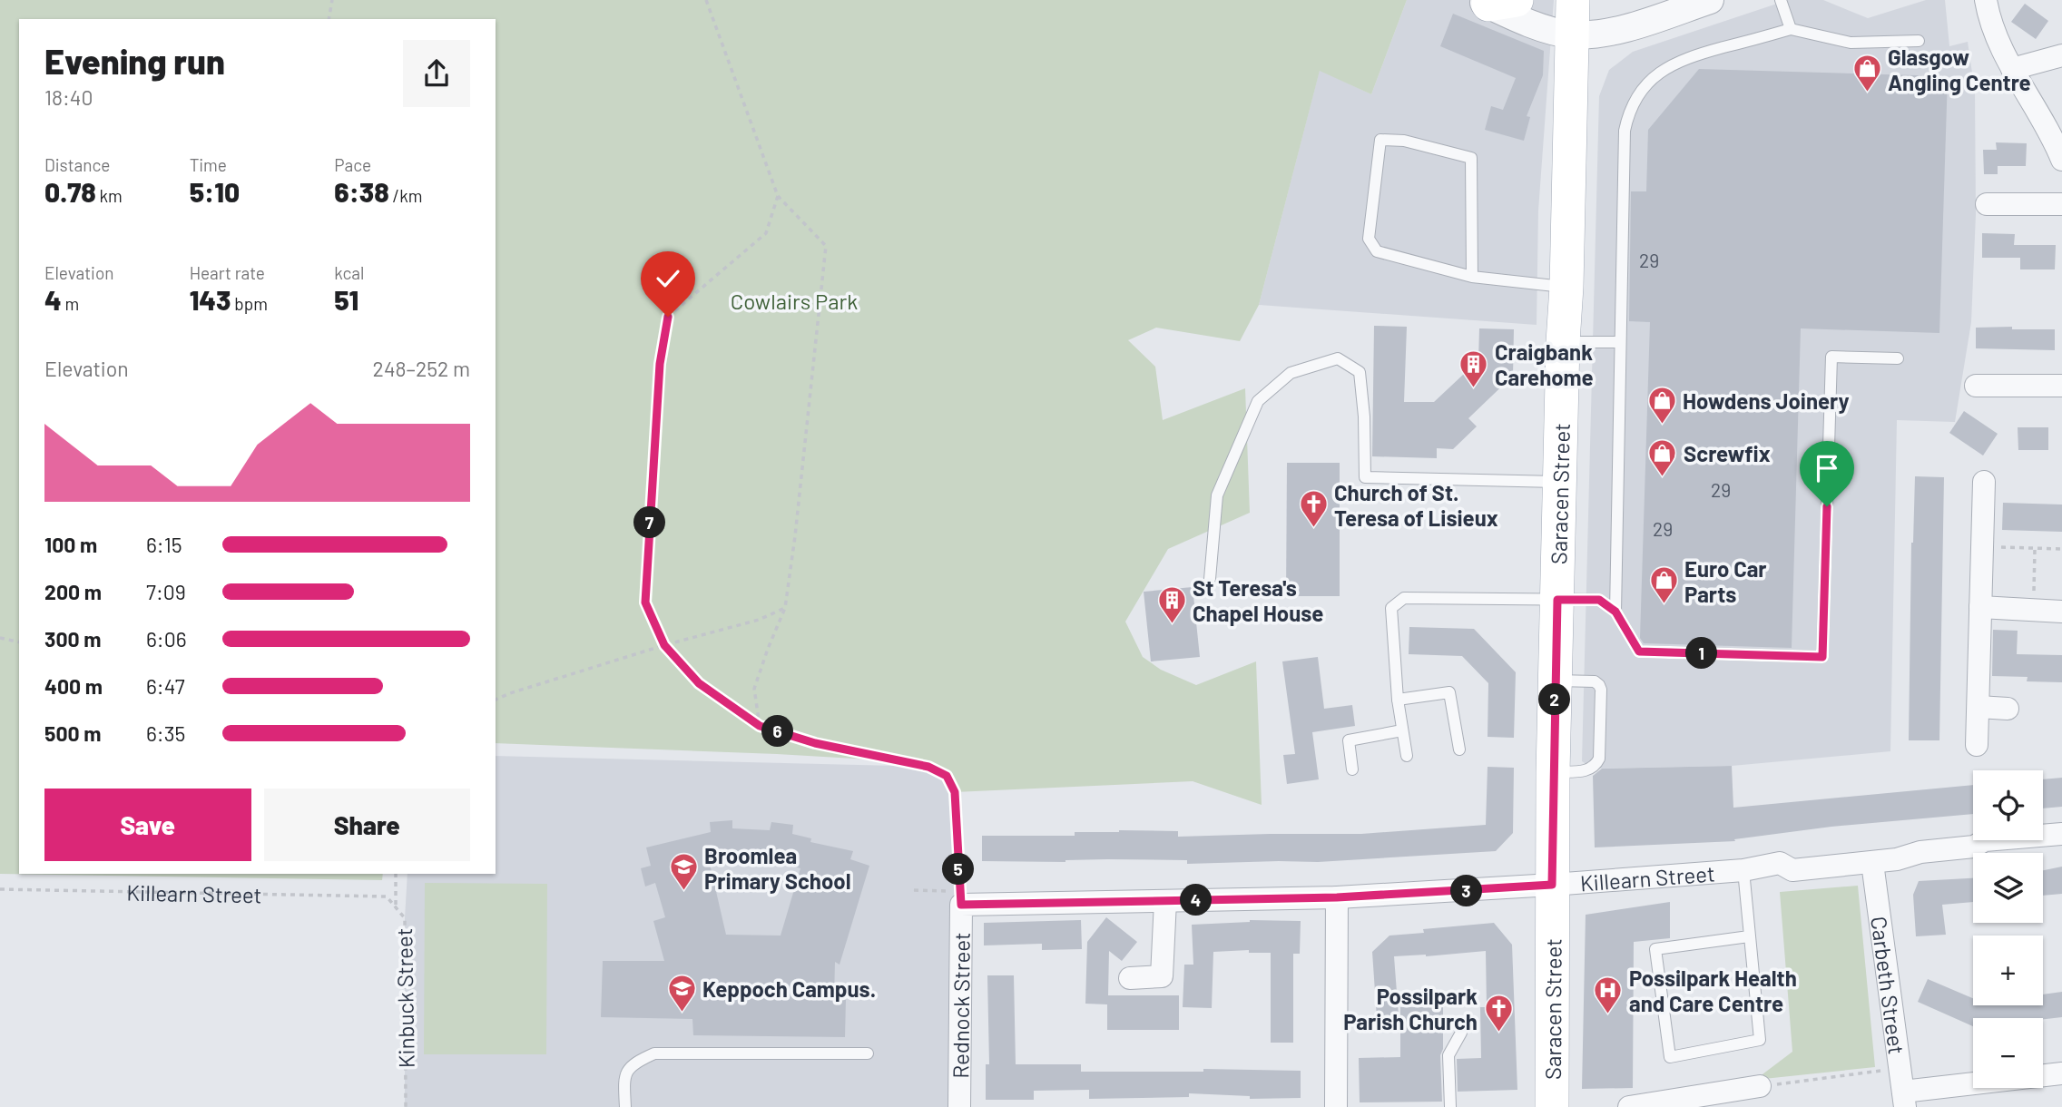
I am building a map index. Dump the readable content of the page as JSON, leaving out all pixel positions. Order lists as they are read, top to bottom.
{
  "streets": {
    "main road": ["Saracen Street"],
    "street": ["Killearn Street", "Carbeth Street", "Rednock Street"],
    "path": ["Kinbuck Street"]
  },
  "crossings": [
    ["Saracen Street", "Killearn Street"],
    ["Killearn Street", "Carbeth Street"],
    ["Killearn Street", "Kinbuck Street"],
    ["Killearn Street", "Rednock Street"]
  ],
  "parks": ["Cowlairs Park"],
  "places": {
    "shop": [
      "Glasgow Angling Centre",
      "Howdens Joinery",
      "Screwfix",
      "Euro Car Parts"
    ],
    "building": ["Craigbank Carehome", "St Teresa's Chapel House"],
    "church": ["Church of St. Teresa of Lisieux", "Possilpark Parish Church"],
    "school or university": ["Broomlea Primary School", "Keppoch Campus."],
    "hospital": ["Possilpark Health and Care Centre"]
  },
  "house_numbers": ["29", "29", "29"],
  "page": {
    "heading": ["Evening run", "18:40"],
    "stats": [
      ["Distance", "0.78 km"],
      ["Time", "5:10"],
      ["Pace", "6:38 /km"],
      ["Elevation", "4 m"],
      ["Heart rate", "143 bpm"],
      ["kcal", "51"]
    ],
    "chart": ["Elevation", "248–252 m"],
    "pins": [
      "7",
      "1",
      "2",
      "6",
      "5",
      "3",
      "4"
    ],
    "list": [
      {
        "name": "100 m",
        "note": "6:15"
      },
      {
        "name": "200 m",
        "note": "7:09"
      },
      {
        "name": "300 m",
        "note": "6:06"
      },
      {
        "name": "400 m",
        "note": "6:47"
      },
      {
        "name": "500 m",
        "note": "6:35"
      }
    ],
    "map_buttons": ["+", "−"],
    "buttons": ["Save", "Share"]
  }
}
